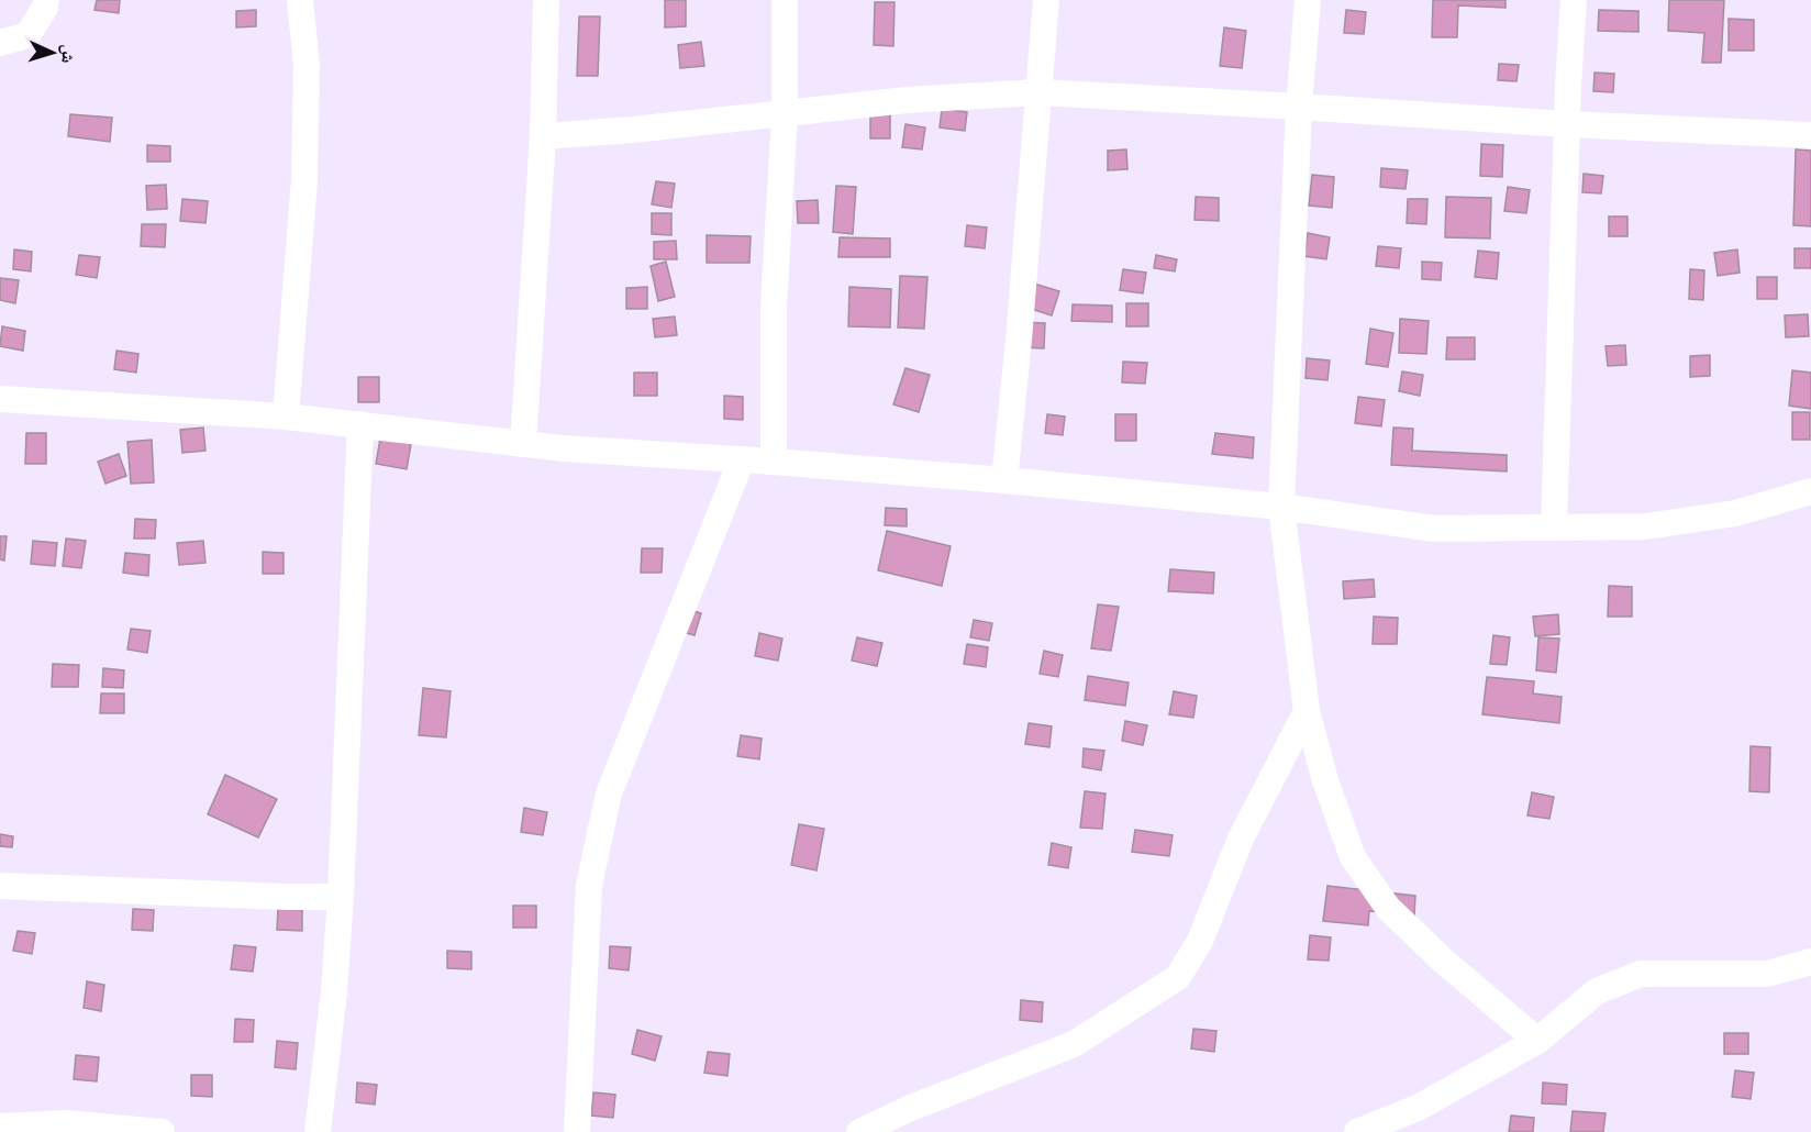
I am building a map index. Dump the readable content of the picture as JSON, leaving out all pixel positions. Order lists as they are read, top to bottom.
{
  "north": "right"
}
